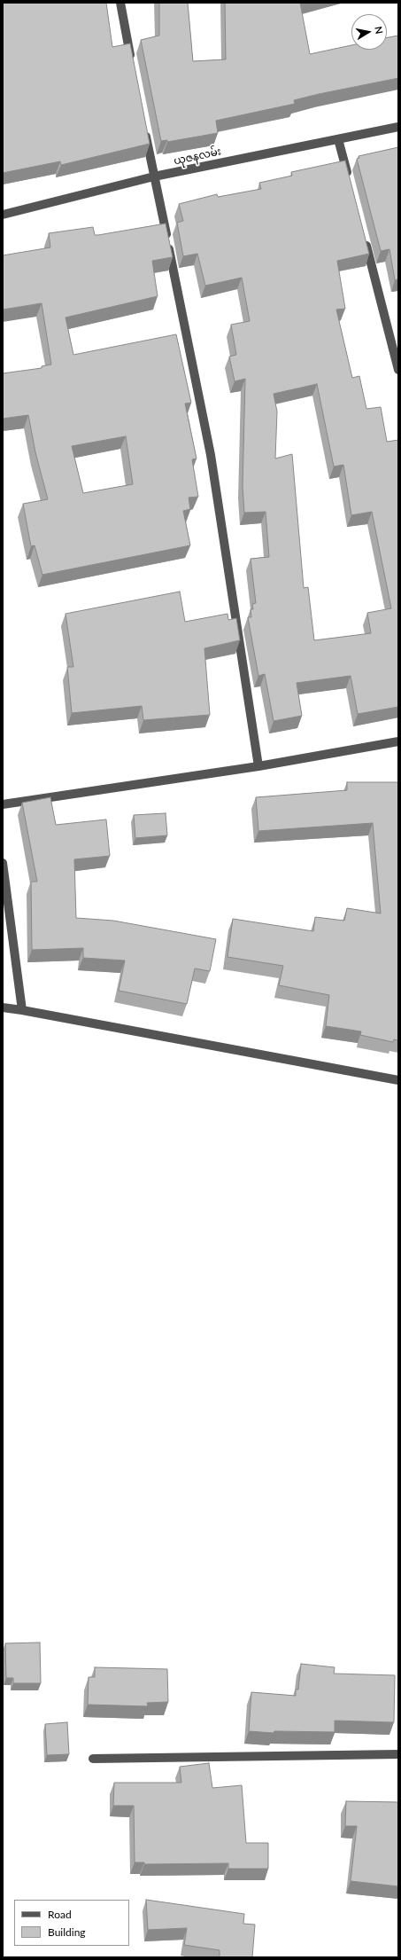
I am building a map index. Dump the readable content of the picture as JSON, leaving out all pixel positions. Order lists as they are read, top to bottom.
{
  "streets": {
    "street": ["ယုဇနလမ်း"]
  },
  "legend": ["Road", "Building"],
  "north": "right"
}
